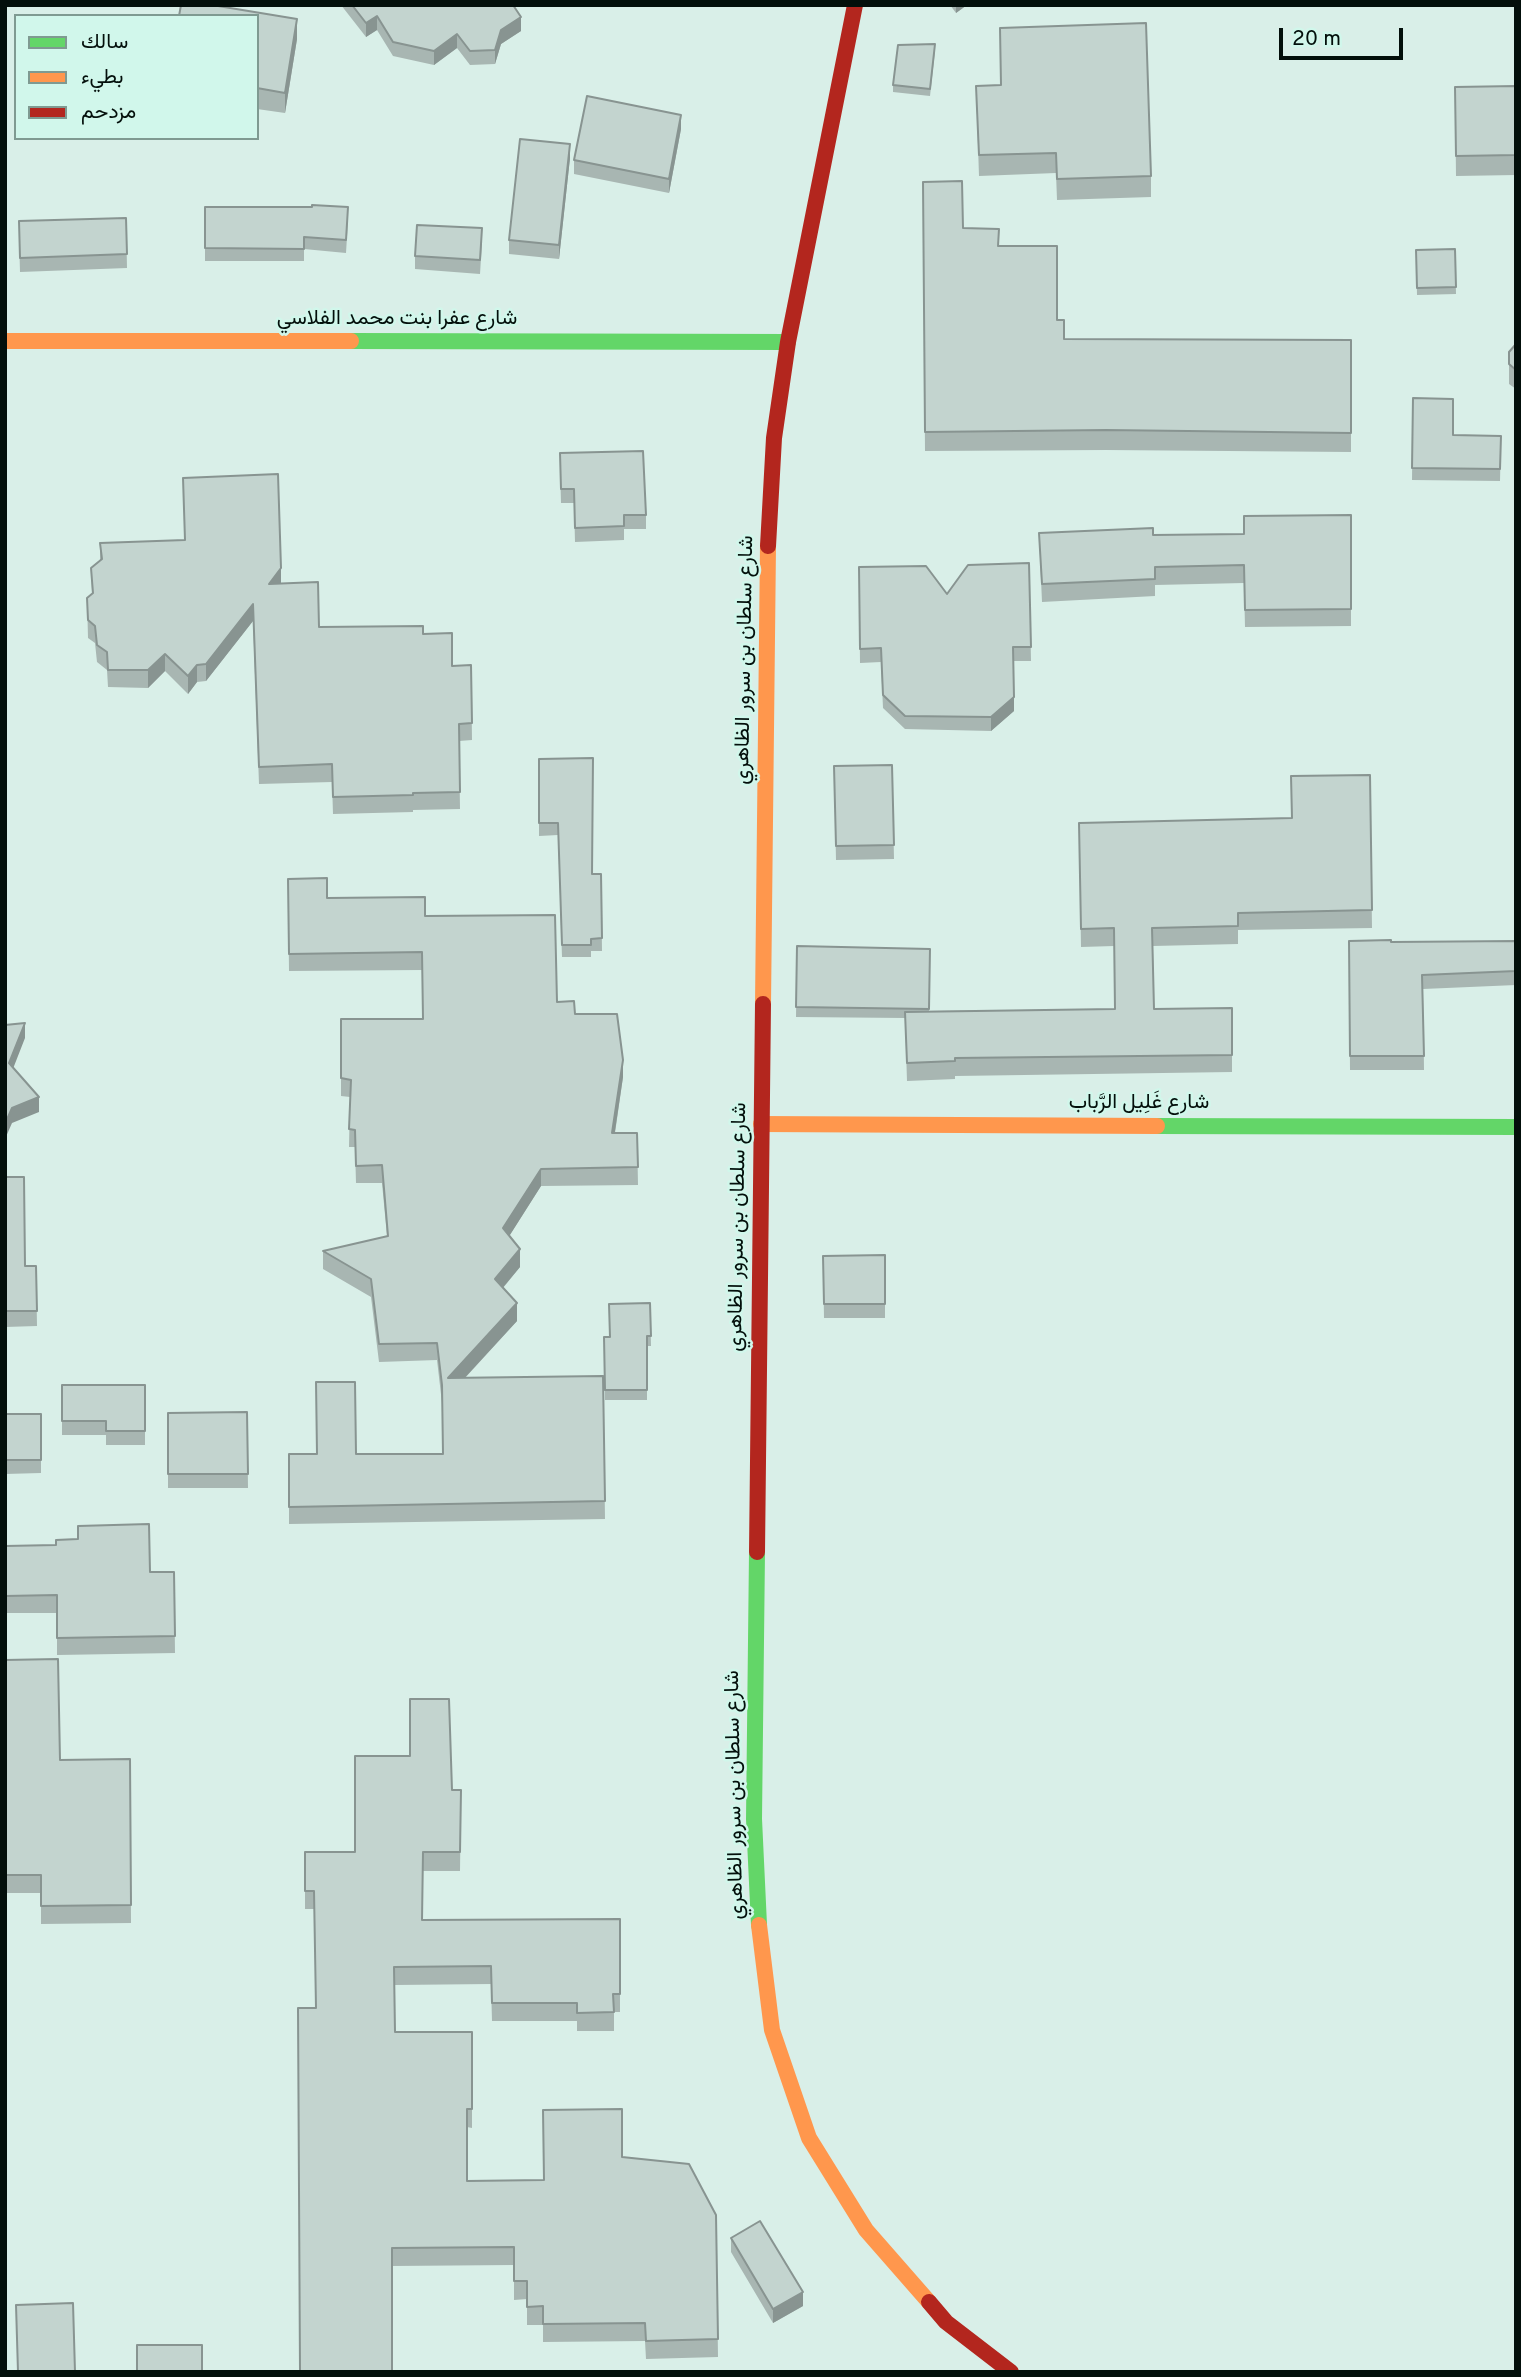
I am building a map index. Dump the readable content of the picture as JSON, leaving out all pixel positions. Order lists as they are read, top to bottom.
{
  "streets": {
    "street": ["شارع عفرا بنت محمد الفلاسي", "شارع سلطان بن سرور الظاهري", "شارع غَلِيل الرَّباب"]
  },
  "crossings": [
    ["شارع عفرا بنت محمد الفلاسي", "شارع سلطان بن سرور الظاهري"],
    ["شارع سلطان بن سرور الظاهري", "شارع غَلِيل الرَّباب"]
  ],
  "legend": ["سالك", "بطيء", "مزدحم"],
  "scale_bar": "20 m"
}
